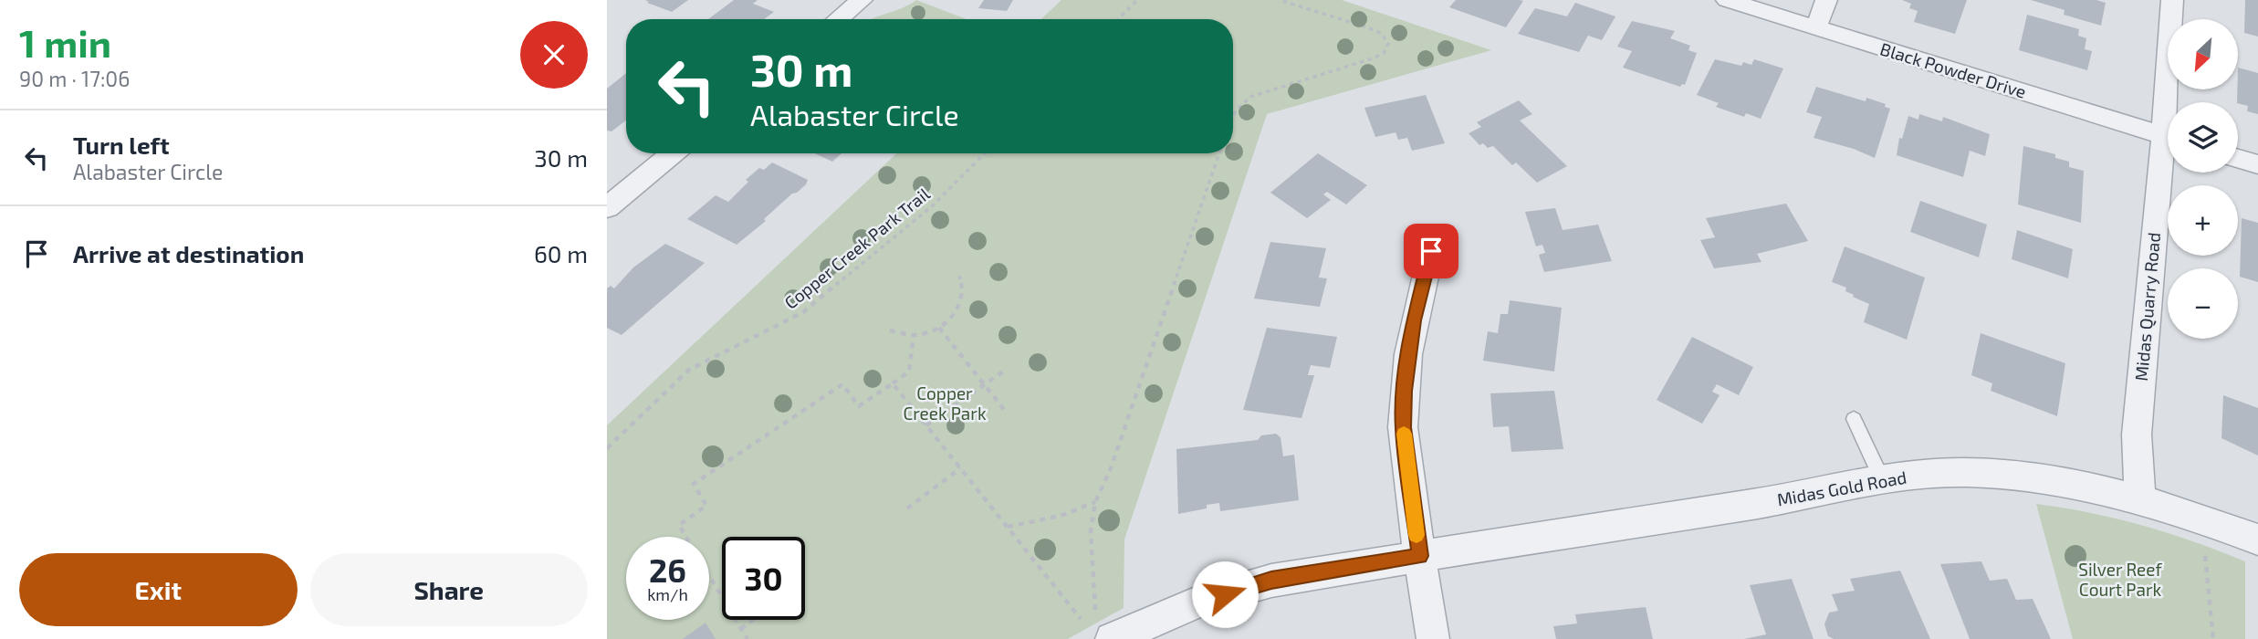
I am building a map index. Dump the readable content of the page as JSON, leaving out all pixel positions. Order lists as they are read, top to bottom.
{
  "streets": {
    "street": ["Black Powder Drive", "Midas Quarry Road", "Midas Gold Road"],
    "path": ["Copper Creek Park Trail"]
  },
  "crossings": [
    ["Midas Quarry Road", "Midas Gold Road"]
  ],
  "parks": ["Copper Creek Park", "Silver Reef Court Park"],
  "north": "bottom left",
  "page": {
    "heading": ["1 min", "90 m · 17:06"],
    "map_buttons": ["+", "−"],
    "turn": ["30 m", "Alabaster Circle"],
    "list": [
      {
        "name": "Turn left",
        "note": "Alabaster Circle",
        "value": "30 m"
      },
      {
        "name": "Arrive at destination",
        "value": "60 m"
      }
    ],
    "speed": "26 km/h",
    "limit": "30",
    "buttons": ["Exit", "Share"]
  }
}
